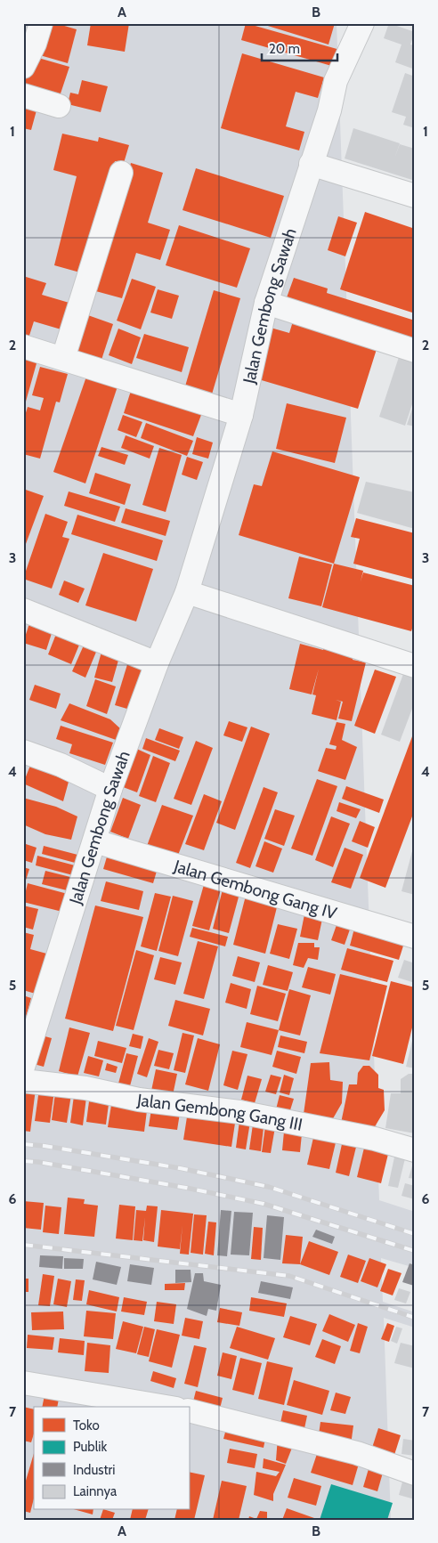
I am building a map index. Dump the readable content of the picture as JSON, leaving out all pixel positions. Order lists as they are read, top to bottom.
{
  "streets": {
    "street": ["Jalan Gembong Sawah", "Jalan Gembong Gang IV", "Jalan Gembong Gang III"]
  },
  "crossings": [
    ["Jalan Gembong Sawah", "Jalan Gembong Gang IV"]
  ],
  "legend": [
    "Toko",
    "Publik",
    "Industri",
    "Lainnya"
  ],
  "scale_bar": "20 m",
  "grid": {
    "columns": ["A", "B"],
    "rows": [
      "1",
      "2",
      "3",
      "4",
      "5",
      "6",
      "7"
    ]
  }
}
